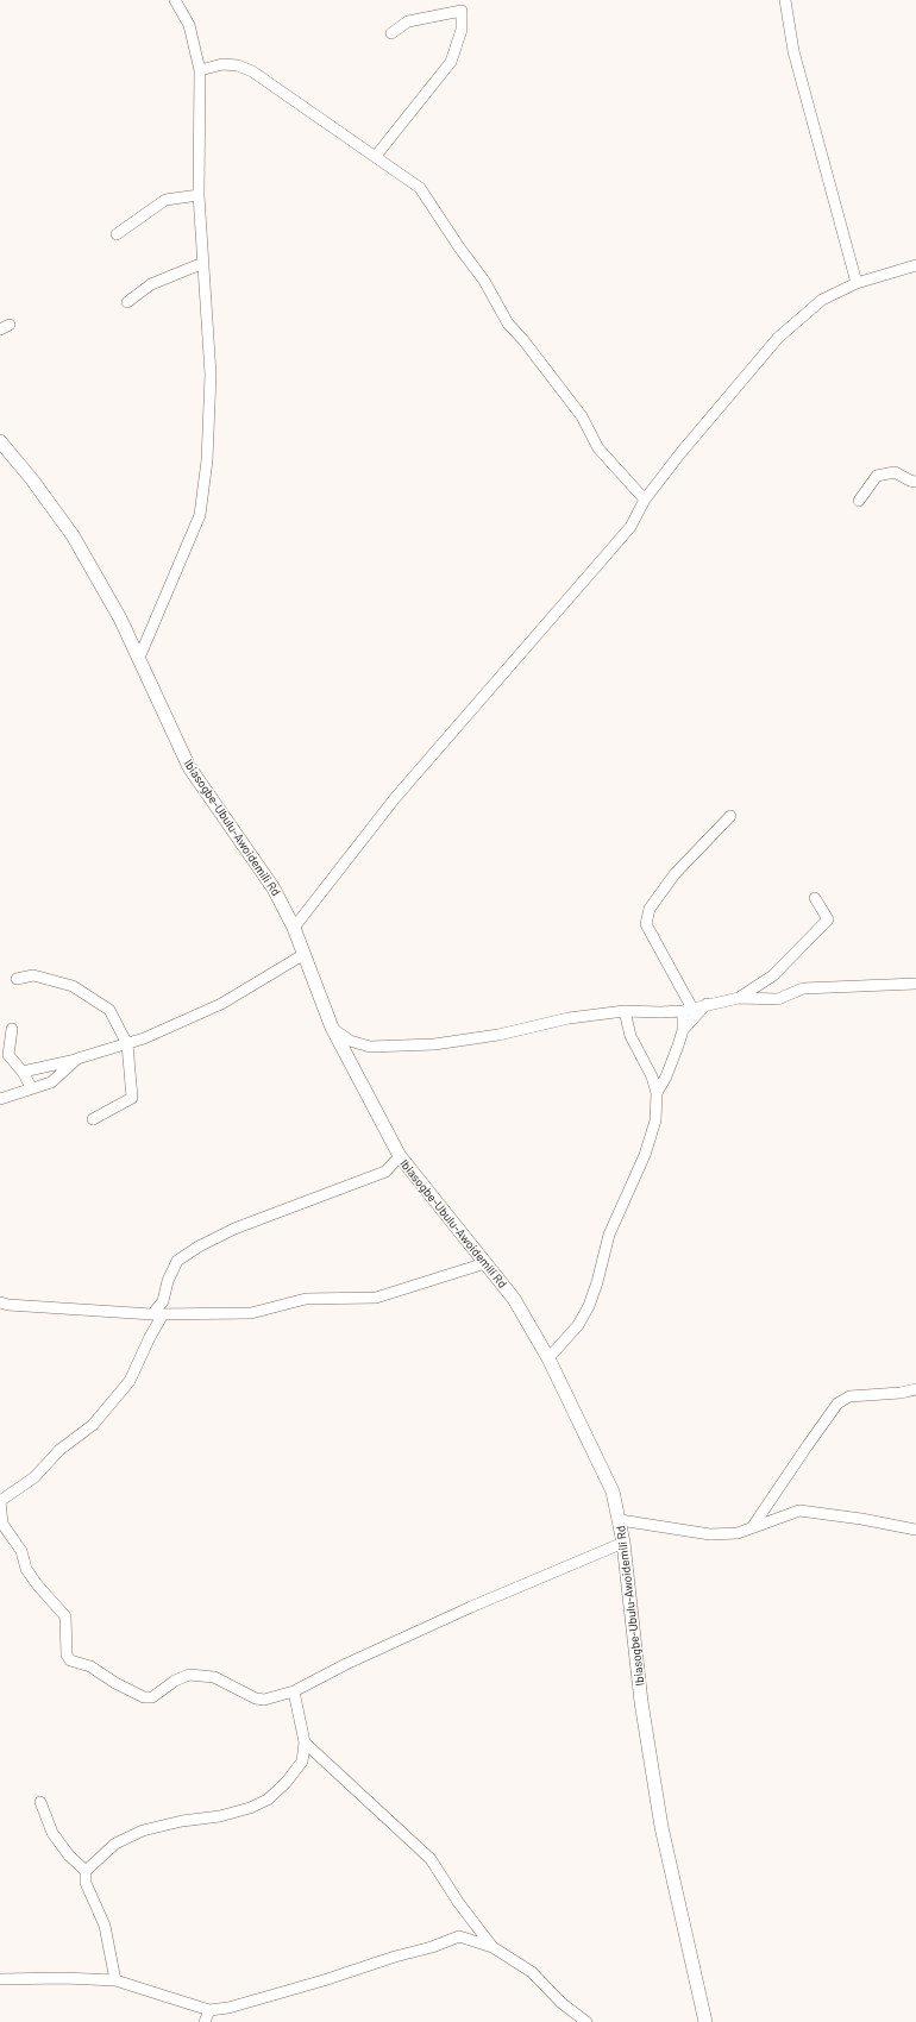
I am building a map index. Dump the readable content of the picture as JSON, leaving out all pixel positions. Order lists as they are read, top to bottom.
{
  "streets": {
    "street": ["Ibiasogbe-Ubulu-Awoidemili Rd"]
  }
}
